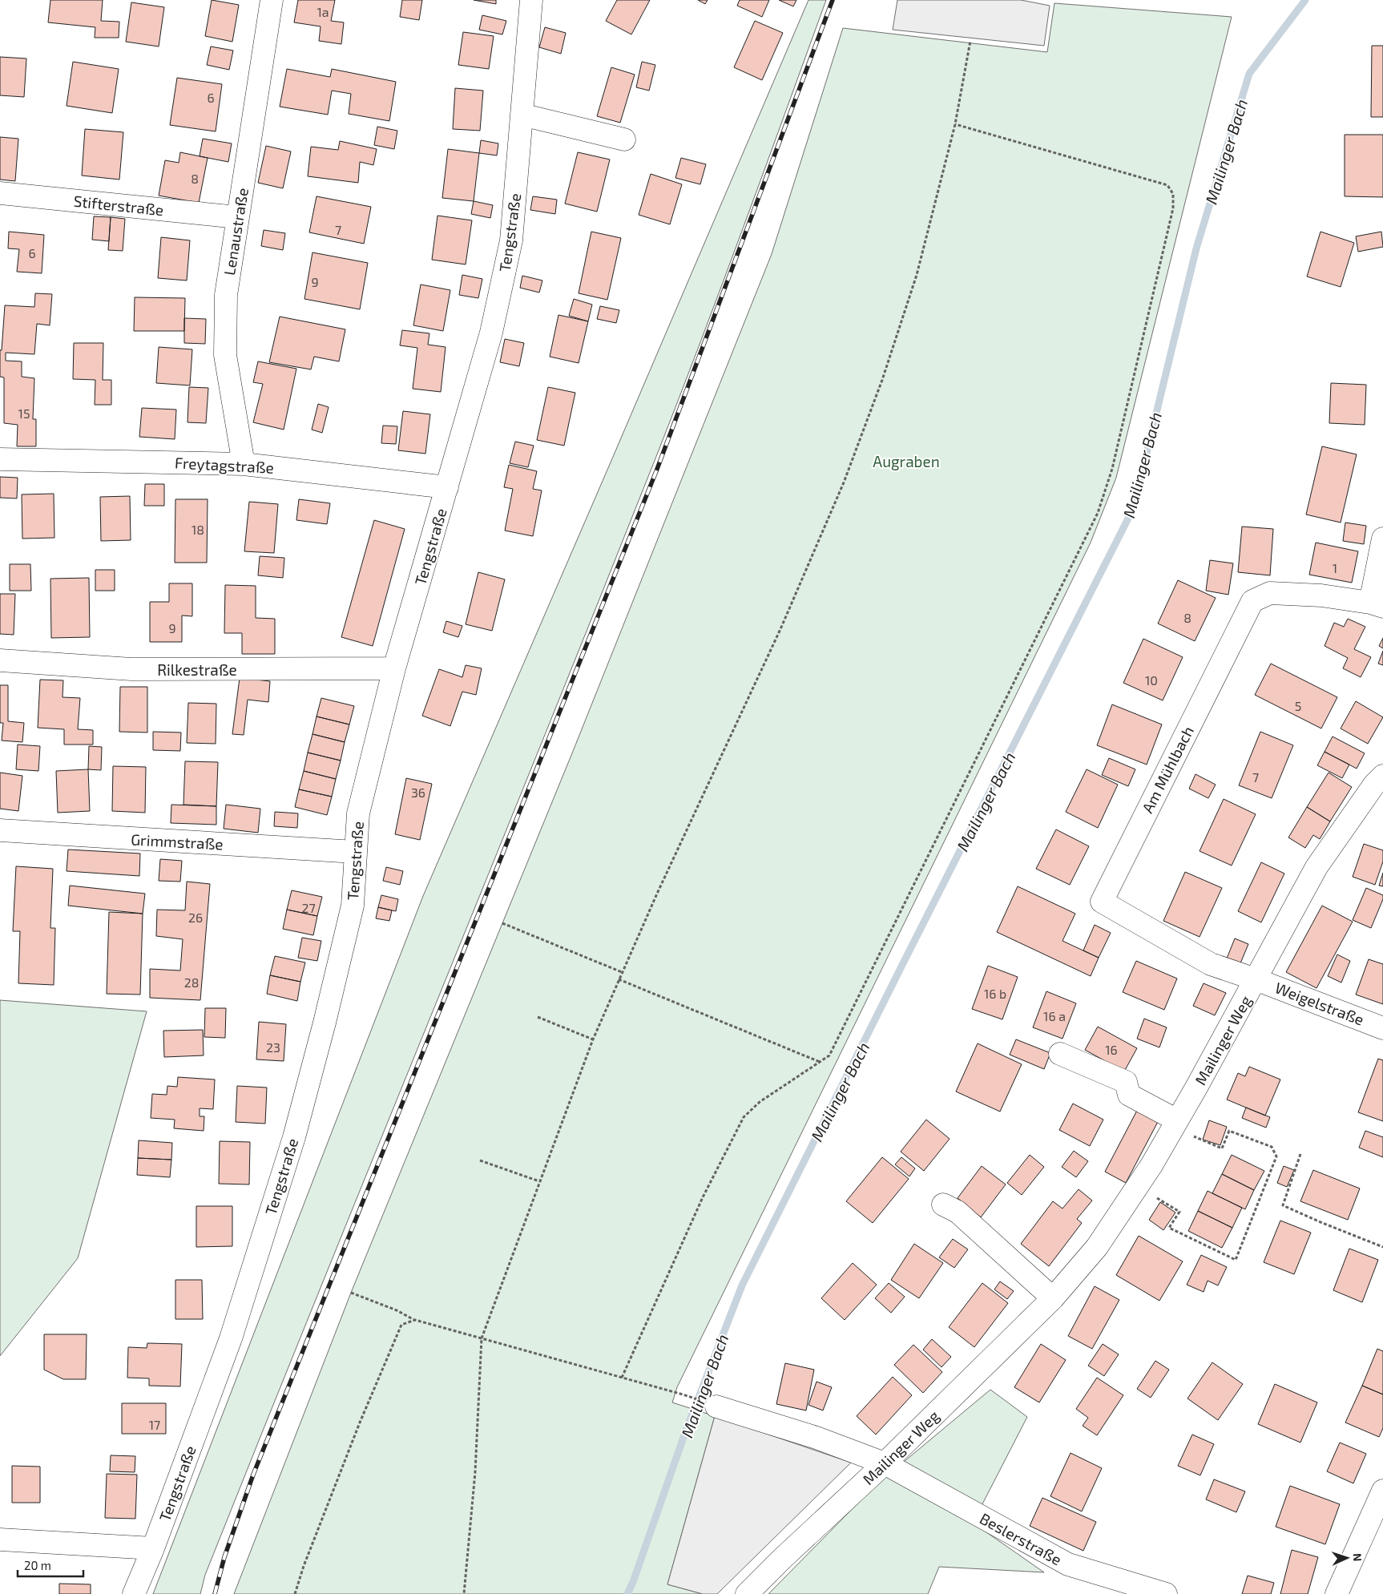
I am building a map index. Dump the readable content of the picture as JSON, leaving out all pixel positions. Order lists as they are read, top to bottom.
{
  "streets": {
    "street": [
      "Stifterstraße",
      "Lenaustraße",
      "Tengstraße",
      "Freytagstraße",
      "Rilkestraße",
      "Am Mühlbach",
      "Grimmstraße",
      "Weigelstraße",
      "Mailinger Weg",
      "Beslerstraße"
    ]
  },
  "crossings": [
    ["Stifterstraße", "Lenaustraße"],
    ["Lenaustraße", "Freytagstraße"],
    ["Tengstraße", "Freytagstraße"],
    ["Tengstraße", "Rilkestraße"],
    ["Tengstraße", "Grimmstraße"],
    ["Am Mühlbach", "Weigelstraße"],
    ["Am Mühlbach", "Mailinger Weg"],
    ["Weigelstraße", "Mailinger Weg"],
    ["Mailinger Weg", "Beslerstraße"]
  ],
  "water": ["Mailinger Bach"],
  "parks": ["Augraben"],
  "house_numbers": [
    "1a",
    "6",
    "8",
    "7",
    "6",
    "9",
    "15",
    "18",
    "1",
    "8",
    "9",
    "10",
    "5",
    "7",
    "36",
    "27",
    "26",
    "28",
    "16 b",
    "16 a",
    "23",
    "16",
    "17"
  ],
  "scale_bar": "20 m",
  "north": "right"
}
